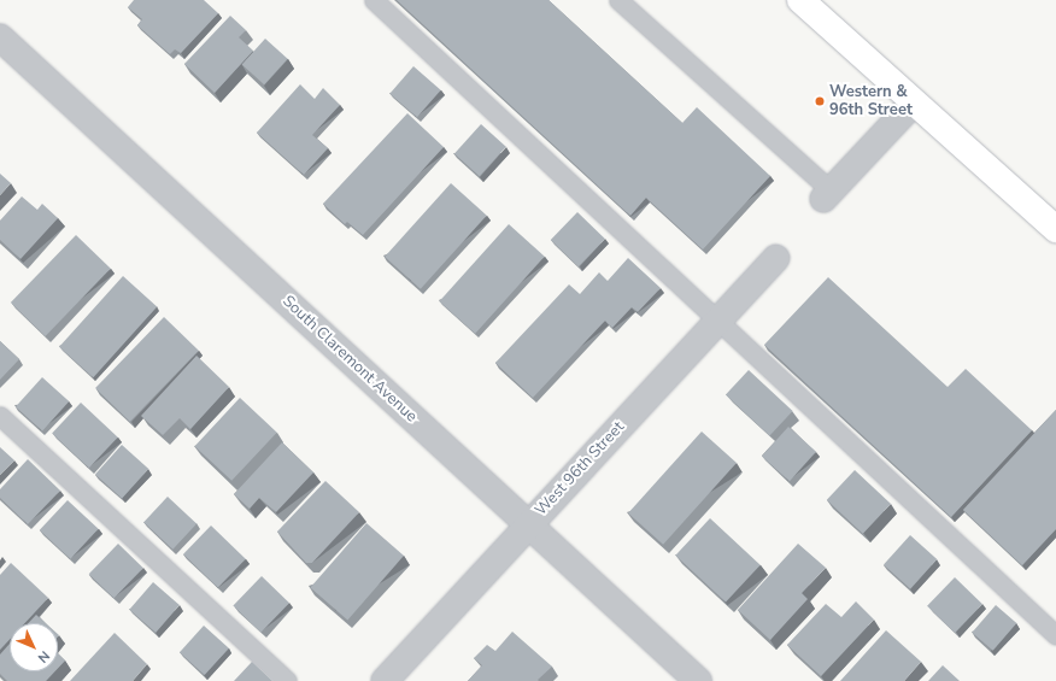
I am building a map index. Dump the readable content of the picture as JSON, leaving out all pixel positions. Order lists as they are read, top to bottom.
{
  "streets": {
    "street": ["South Claremont Avenue", "West 96th Street"]
  },
  "crossings": [
    ["South Claremont Avenue", "West 96th Street"]
  ],
  "places": ["Western & 96th Street"],
  "north": "bottom right"
}
